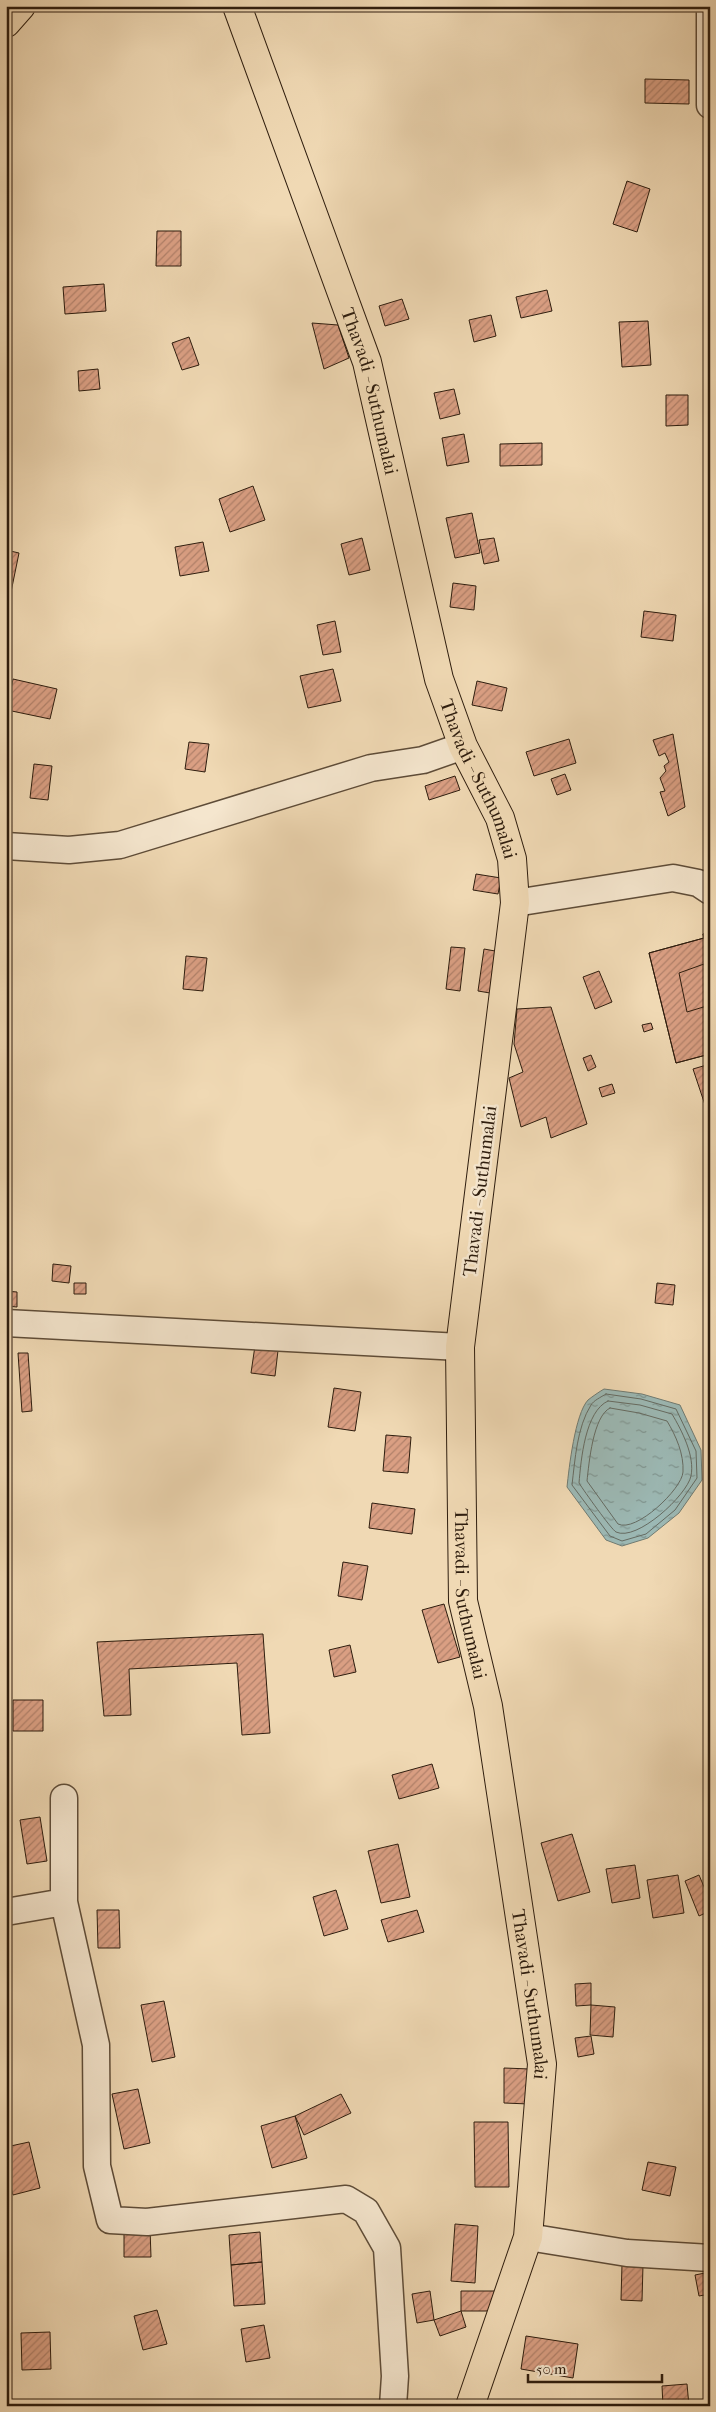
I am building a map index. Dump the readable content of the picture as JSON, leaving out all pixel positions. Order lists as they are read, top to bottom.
{
  "streets": {
    "main road": ["Thavadi - Suthumalai"]
  },
  "scale_bar": "50 m"
}
